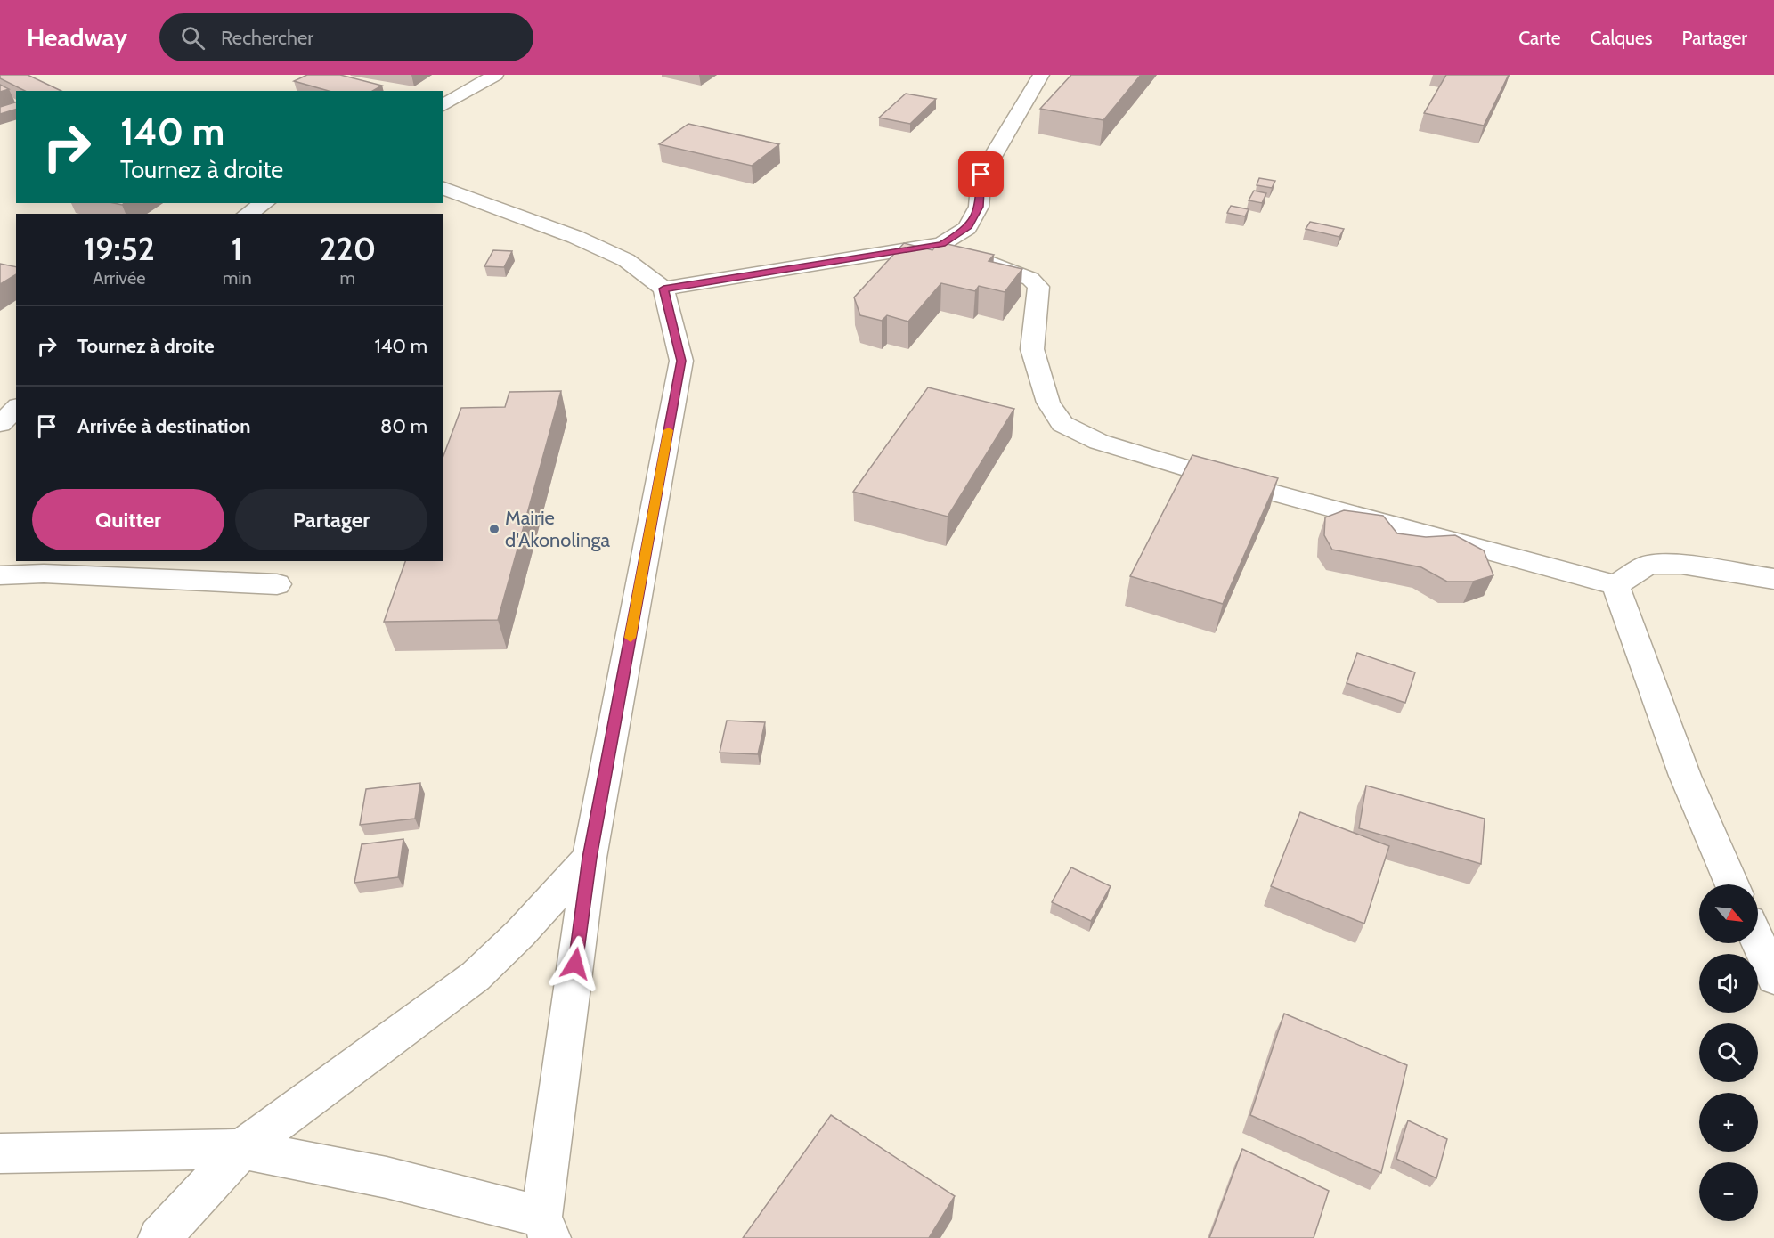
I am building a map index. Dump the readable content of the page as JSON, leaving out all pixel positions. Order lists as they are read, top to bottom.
{
  "places": ["Mairie d'Akonolinga"],
  "north": "bottom right",
  "page": {
    "header": "Headway",
    "search": "Rechercher",
    "nav": ["Carte", "Calques", "Partager"],
    "turn": ["140 m", "Tournez à droite"],
    "eta": [
      "19:52",
      "Arrivée",
      "1",
      "min",
      "220",
      "m"
    ],
    "list": [
      {
        "name": "Tournez à droite",
        "value": "140 m"
      },
      {
        "name": "Arrivée à destination",
        "value": "80 m"
      }
    ],
    "buttons": ["Quitter", "Partager"],
    "map_buttons": ["+", "−"]
  }
}
